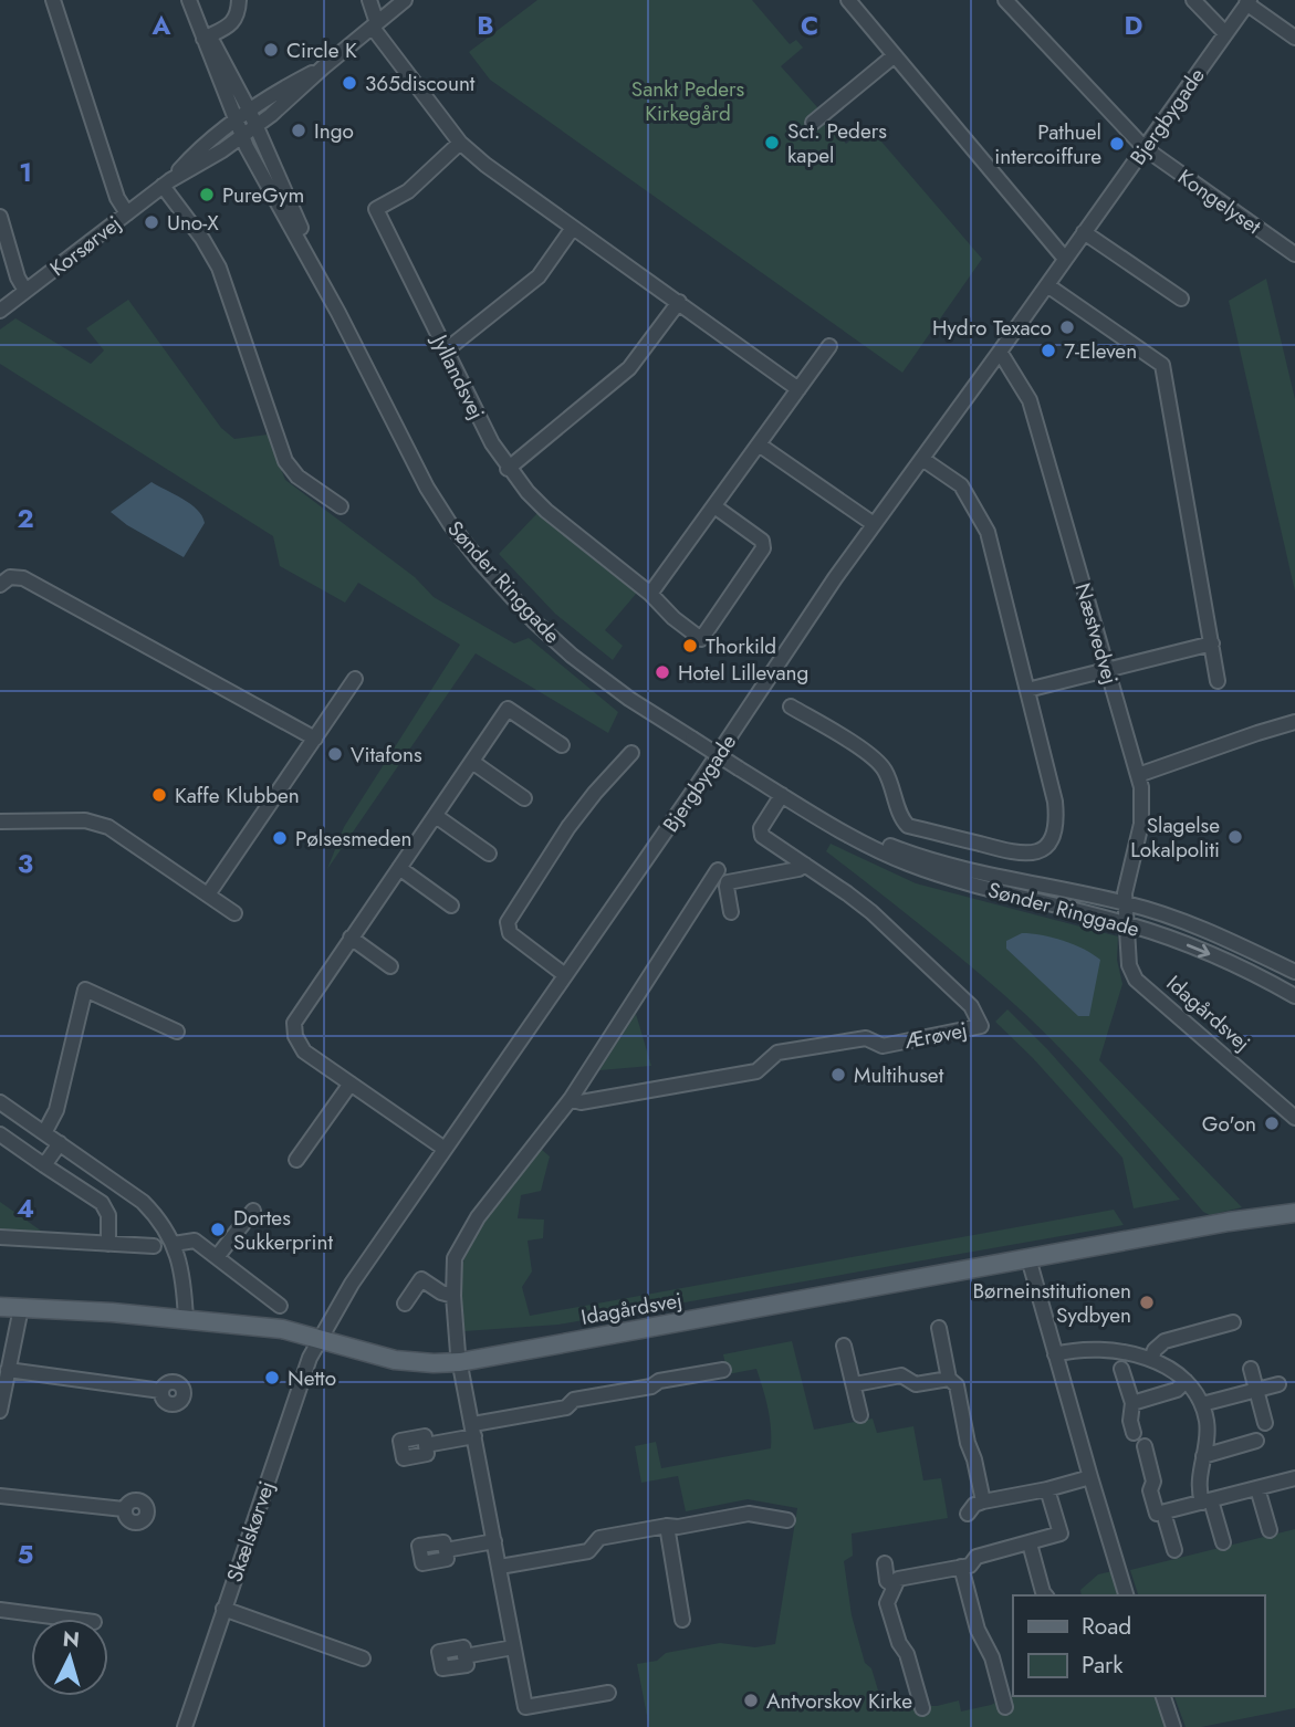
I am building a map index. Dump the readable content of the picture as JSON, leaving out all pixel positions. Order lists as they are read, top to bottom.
{
  "streets": {
    "main road": ["Idagårdsvej"],
    "street": [
      "Bjergbygade",
      "Kongelyset",
      "Korsørvej",
      "Jyllandsvej",
      "Sønder Ringgade",
      "Næstvedvej",
      "Ærøvej",
      "Skælskørvej"
    ]
  },
  "crossings": [
    ["Bjergbygade", "Kongelyset"],
    ["Bjergbygade", "Næstvedvej"],
    ["Bjergbygade", "Idagårdsvej"],
    ["Bjergbygade", "Skælskørvej"],
    ["Korsørvej", "Sønder Ringgade"],
    ["Sønder Ringgade", "Næstvedvej"],
    ["Sønder Ringgade", "Idagårdsvej"],
    ["Sønder Ringgade", "Ærøvej"],
    ["Næstvedvej", "Idagårdsvej"],
    ["Idagårdsvej", "Skælskørvej"]
  ],
  "parks": ["Sankt Peders Kirkegård"],
  "places": [
    "Circle K",
    "365discount",
    "Ingo",
    "Sct. Peders kapel",
    "Pathuel intercoiffure",
    "PureGym",
    "Uno-X",
    "Hydro Texaco",
    "7-Eleven",
    "Thorkild",
    "Hotel Lillevang",
    "Vitafons",
    "Kaffe Klubben",
    "Slagelse Lokalpoliti",
    "Pølsesmeden",
    "Multihuset",
    "Go'on",
    "Dortes Sukkerprint",
    "Børneinstitutionen Sydbyen",
    "Netto",
    "Antvorskov Kirke"
  ],
  "legend": ["Road", "Park"],
  "north": "top",
  "grid": {
    "columns": [
      "A",
      "B",
      "C",
      "D"
    ],
    "rows": [
      "1",
      "2",
      "3",
      "4",
      "5"
    ]
  }
}
